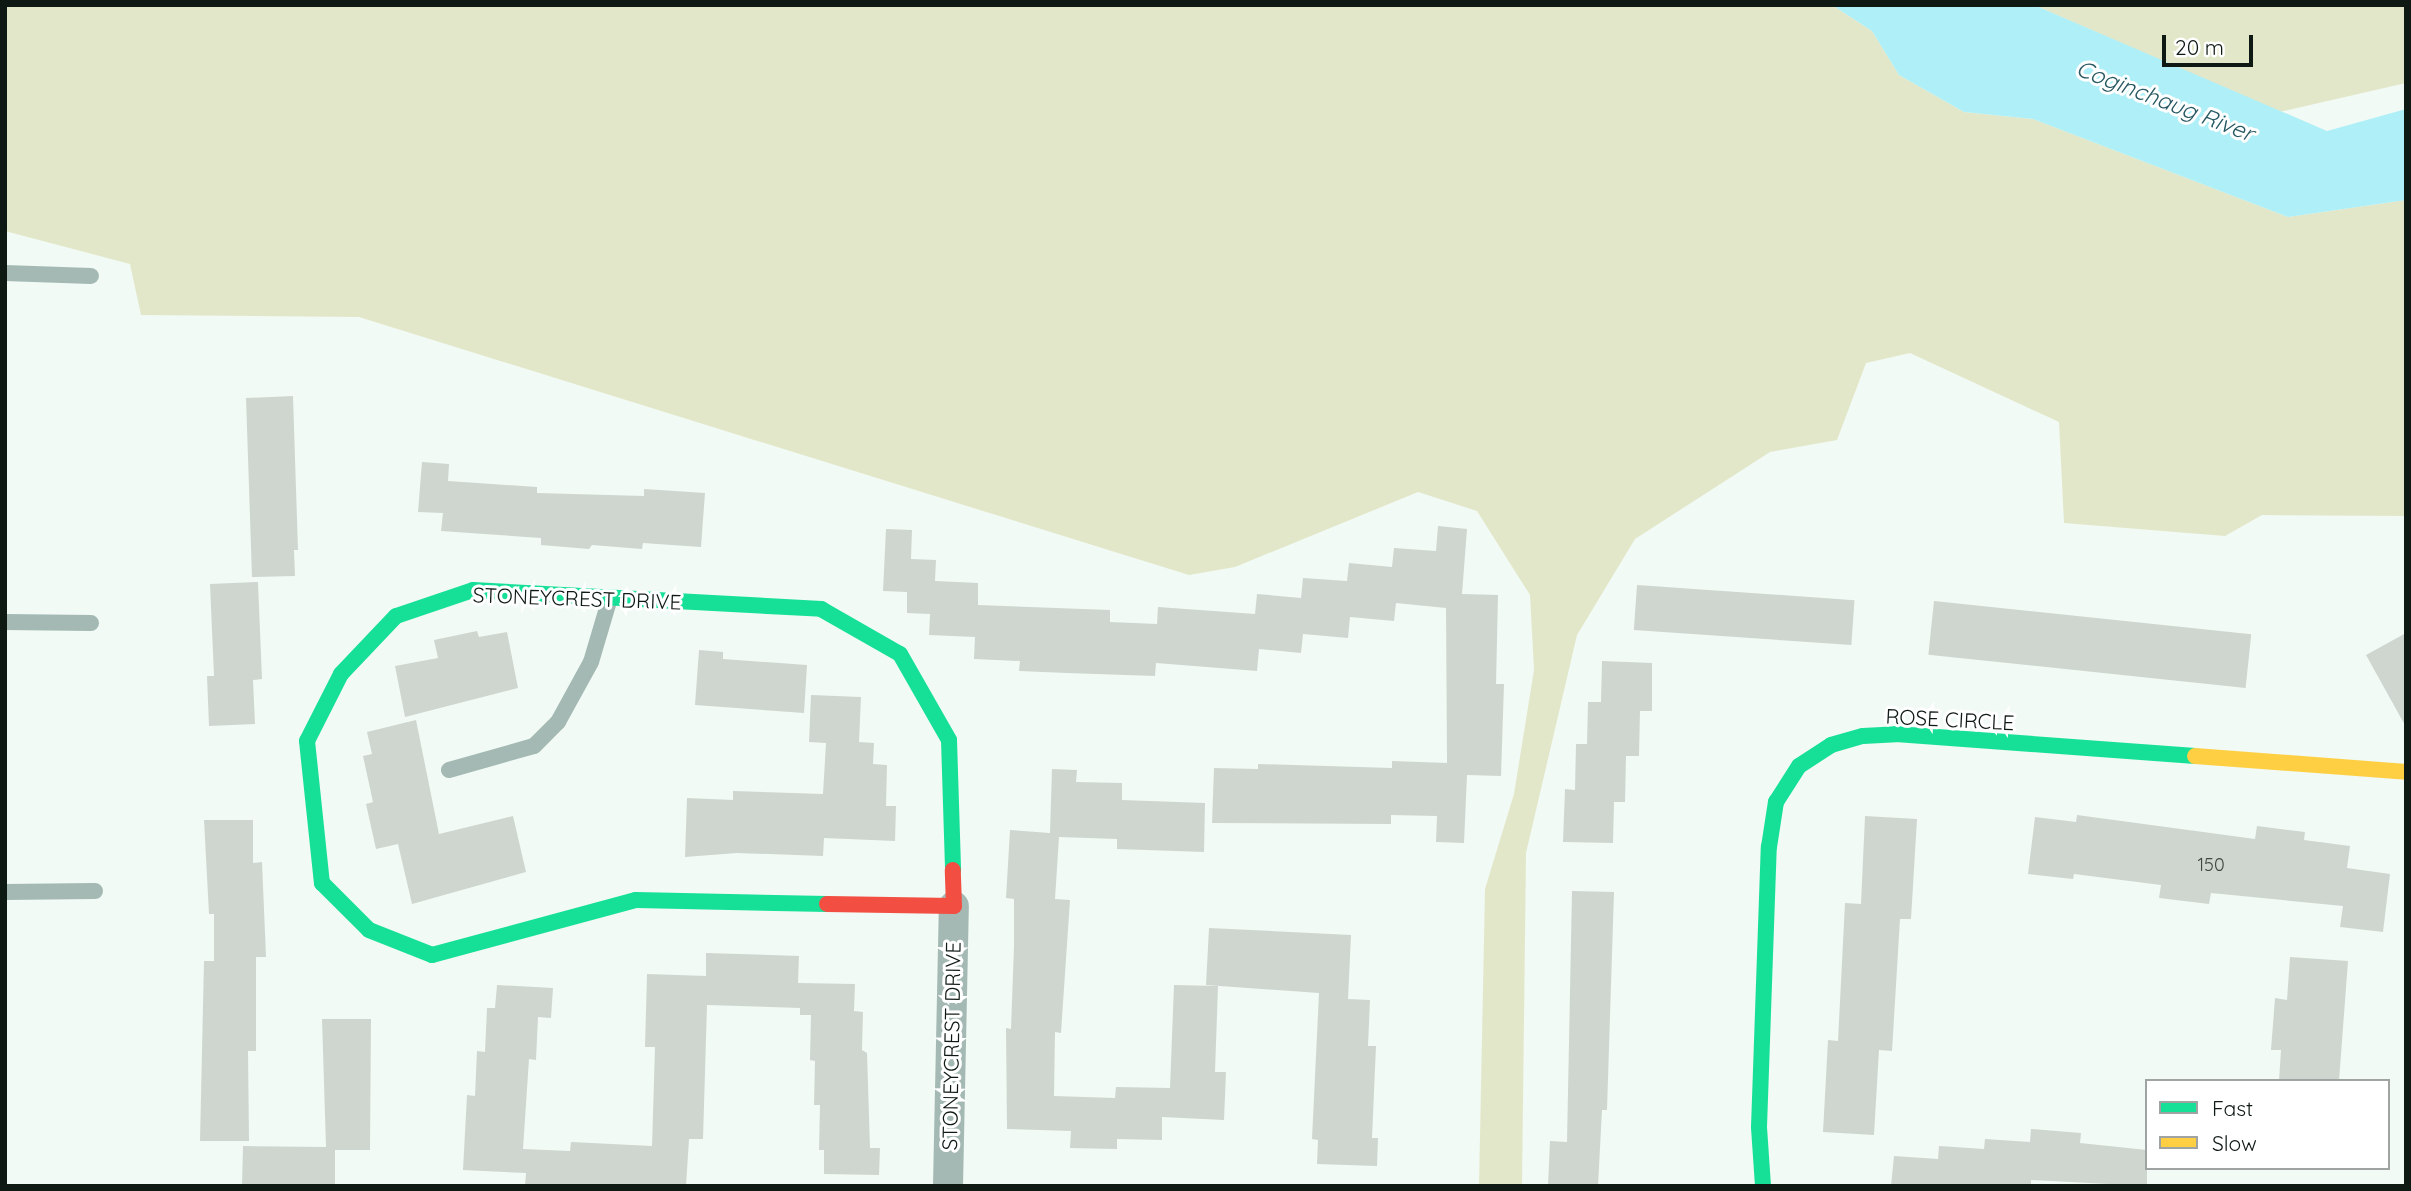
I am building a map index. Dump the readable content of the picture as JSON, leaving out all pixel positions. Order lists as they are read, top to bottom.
{
  "streets": {
    "street": ["STONEYCREST DRIVE", "ROSE CIRCLE"]
  },
  "water": ["Coginchaug River"],
  "house_numbers": ["150"],
  "legend": ["Fast", "Slow"],
  "scale_bar": "20 m"
}
